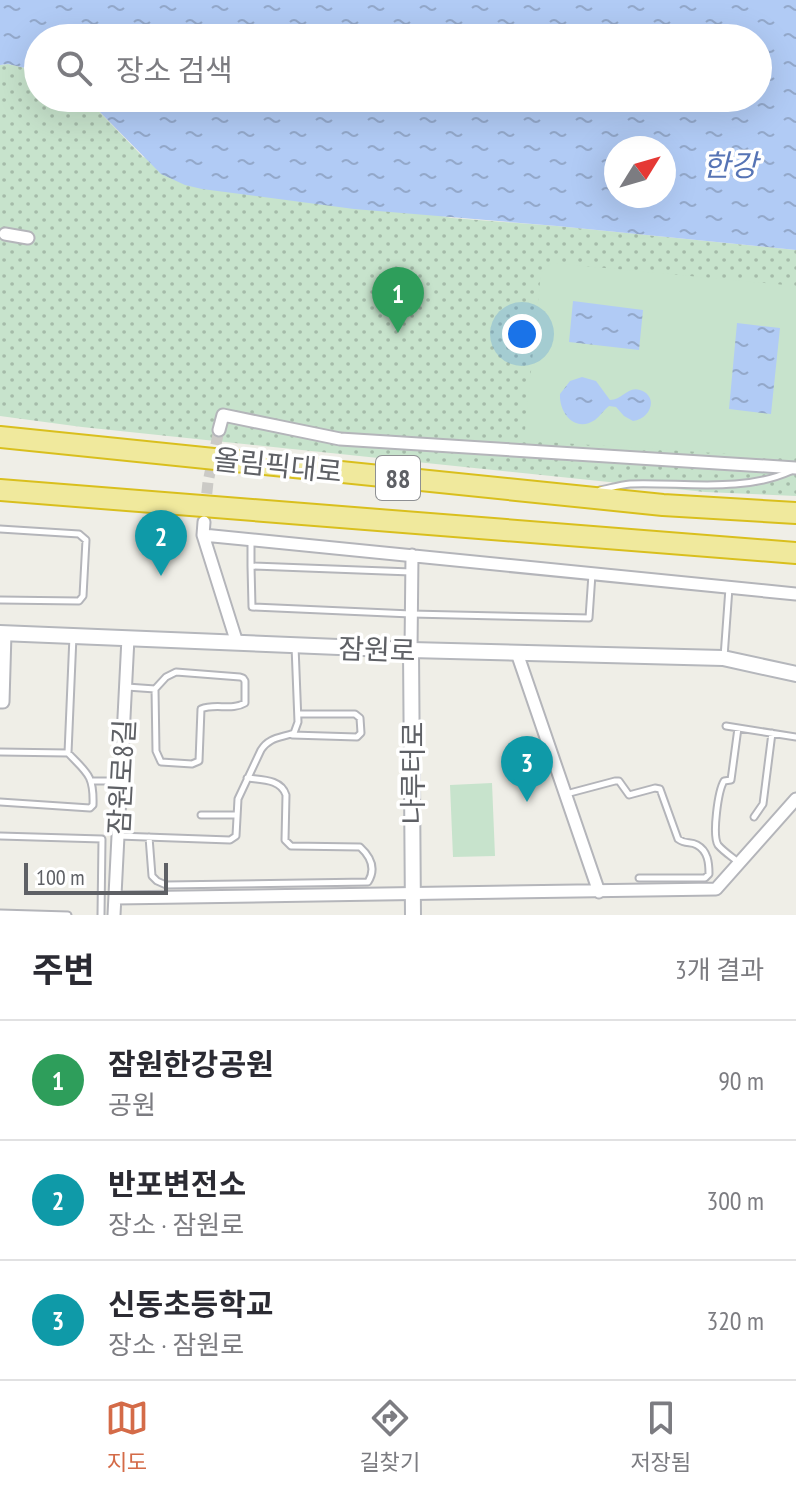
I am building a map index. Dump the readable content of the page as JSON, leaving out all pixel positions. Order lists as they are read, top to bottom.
{
  "streets": {
    "highway": ["올림픽대로", "88"],
    "main road": ["잠원로", "나루터로"],
    "street": ["잠원로8길"]
  },
  "crossings": [
    ["잠원로", "나루터로"],
    ["잠원로", "잠원로8길"]
  ],
  "water": ["한강"],
  "scale_bar": "100 m",
  "north": "top right",
  "page": {
    "search": "장소 검색",
    "pins": ["1", "2", "3"],
    "scale": "100 m",
    "heading": ["주변", "3개 결과"],
    "list": [
      {
        "mark": "1",
        "name": "잠원한강공원",
        "note": "공원",
        "value": "90 m"
      },
      {
        "mark": "2",
        "name": "반포변전소",
        "note": "장소 · 잠원로",
        "value": "300 m"
      },
      {
        "mark": "3",
        "name": "신동초등학교",
        "note": "장소 · 잠원로",
        "value": "320 m"
      }
    ],
    "nav": ["지도", "길찾기", "저장됨"]
  }
}
